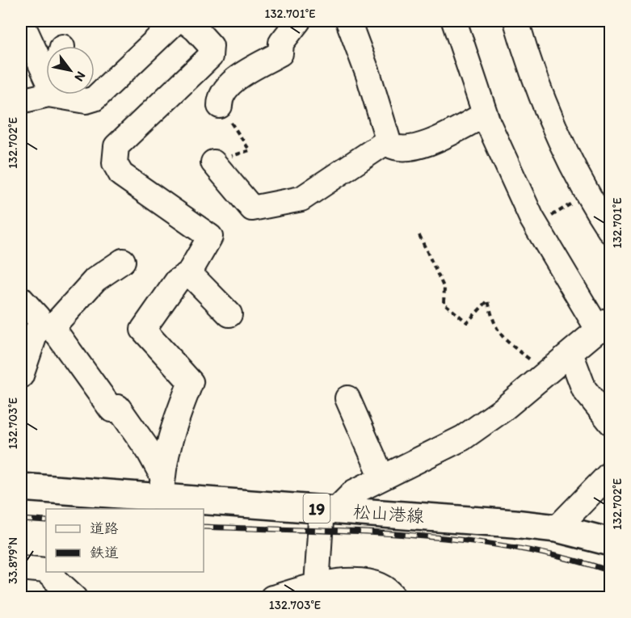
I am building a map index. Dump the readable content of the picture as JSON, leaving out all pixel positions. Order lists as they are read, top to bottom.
{
  "streets": {
    "main road": ["19", "松山港線"]
  },
  "legend": ["道路", "鉄道"],
  "north": "bottom right",
  "coordinates": [
    "132.701°E",
    "132.702°E",
    "132.703°E",
    "33.879°N"
  ]
}
